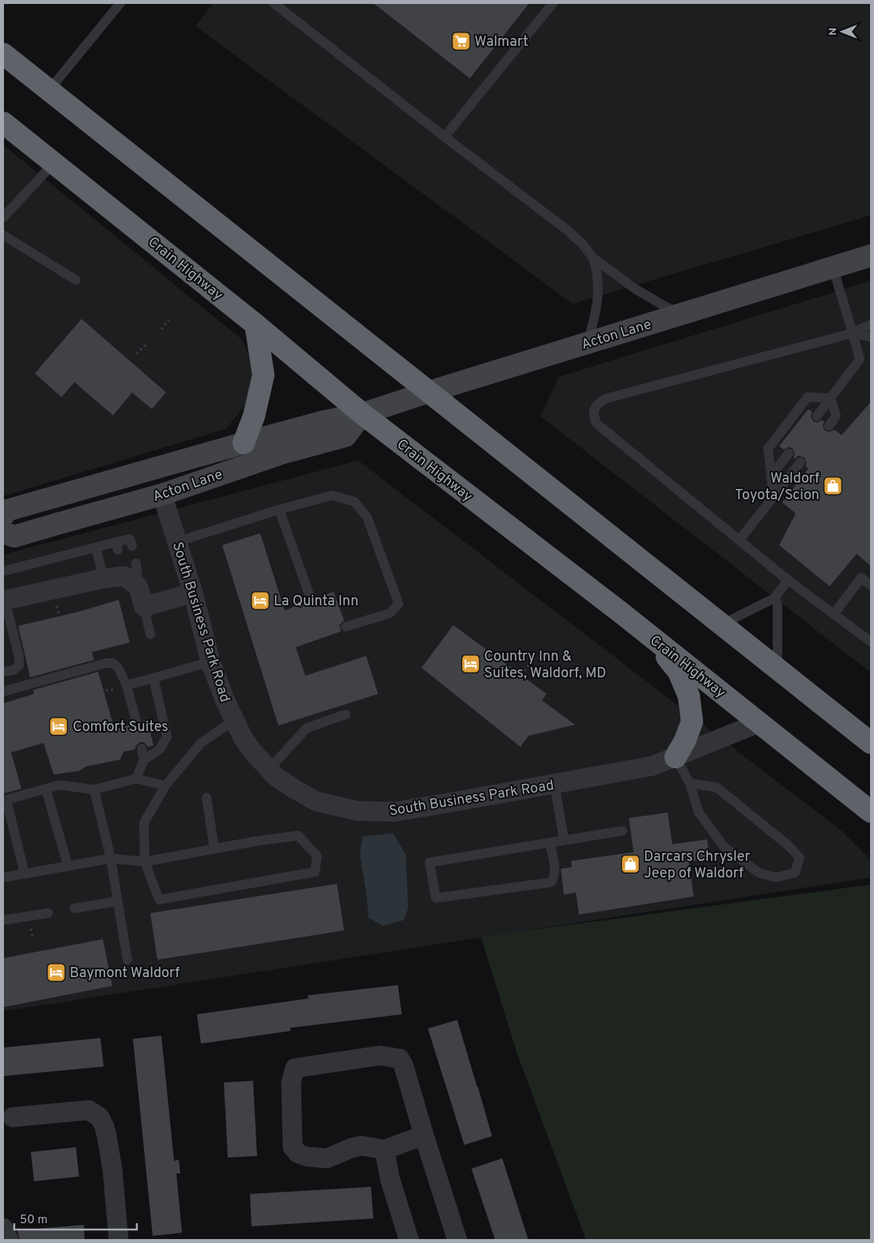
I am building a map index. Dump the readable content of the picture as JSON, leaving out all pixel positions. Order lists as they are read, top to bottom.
{
  "streets": {
    "highway": ["Crain Highway"],
    "main road": ["Acton Lane"],
    "street": ["South Business Park Road"]
  },
  "crossings": [
    ["Crain Highway", "Acton Lane"],
    ["Crain Highway", "South Business Park Road"],
    ["Acton Lane", "South Business Park Road"]
  ],
  "places": {
    "supermarket": ["Walmart"],
    "shop": ["Waldorf Toyota/Scion", "Darcars Chrysler Jeep of Waldorf"],
    "hotel": [
      "La Quinta Inn",
      "Country Inn & Suites, Waldorf, MD",
      "Comfort Suites",
      "Baymont Waldorf"
    ]
  },
  "scale_bar": "50 m",
  "north": "left"
}
